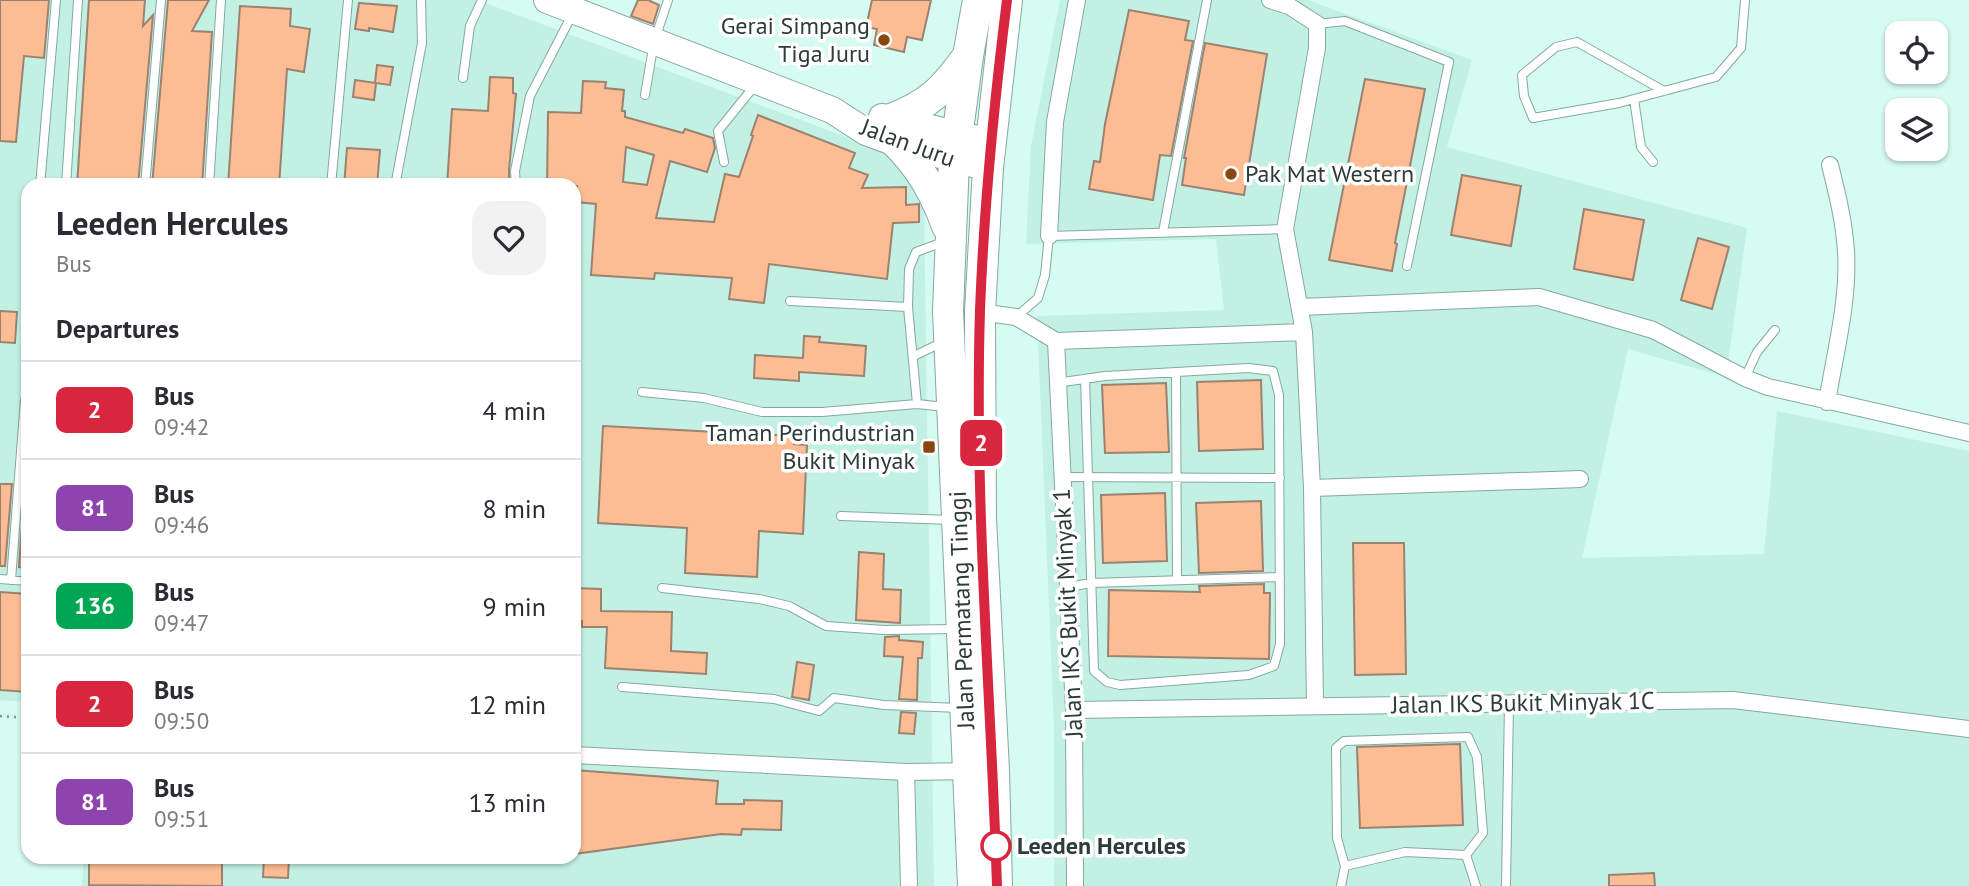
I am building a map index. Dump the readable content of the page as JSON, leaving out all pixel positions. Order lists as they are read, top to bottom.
{
  "streets": {
    "highway": ["Jalan Permatang Tinggi"],
    "main road": ["Jalan Juru"],
    "street": ["Jalan IKS Bukit Minyak 1", "Jalan IKS Bukit Minyak 1C"]
  },
  "crossings": [
    ["Jalan Juru", "Jalan Permatang Tinggi"],
    ["Jalan IKS Bukit Minyak 1", "Jalan IKS Bukit Minyak 1C"]
  ],
  "places": {
    "other": ["Gerai Simpang Tiga Juru", "Pak Mat Western", "Leeden Hercules"],
    "transit": ["Taman Perindustrian Bukit Minyak"]
  },
  "lines": ["bus line 2"],
  "page": {
    "on_map": "2",
    "heading": [
      ["Leeden Hercules", "Bus"],
      "Departures"
    ],
    "list": [
      {
        "mark": "2",
        "name": "Bus",
        "note": "09:42",
        "value": "4 min"
      },
      {
        "mark": "81",
        "name": "Bus",
        "note": "09:46",
        "value": "8 min"
      },
      {
        "mark": "136",
        "name": "Bus",
        "note": "09:47",
        "value": "9 min"
      },
      {
        "mark": "2",
        "name": "Bus",
        "note": "09:50",
        "value": "12 min"
      },
      {
        "mark": "81",
        "name": "Bus",
        "note": "09:51",
        "value": "13 min"
      }
    ]
  }
}
